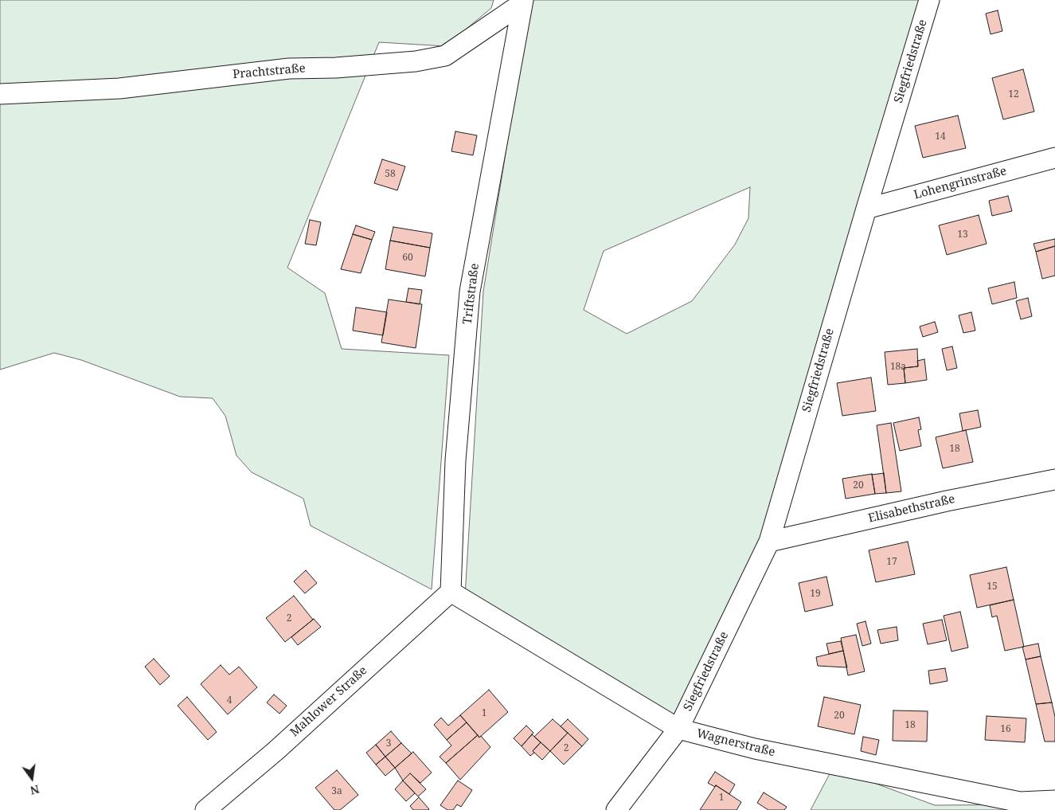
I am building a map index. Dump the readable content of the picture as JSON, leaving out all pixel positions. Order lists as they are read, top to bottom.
{
  "streets": {
    "street": [
      "Siegfriedstraße",
      "Prachtstraße",
      "Lohengrinstraße",
      "Triftstraße",
      "Elisabethstraße",
      "Mahlower Straße",
      "Wagnerstraße"
    ]
  },
  "crossings": [
    ["Siegfriedstraße", "Lohengrinstraße"],
    ["Siegfriedstraße", "Elisabethstraße"],
    ["Siegfriedstraße", "Wagnerstraße"],
    ["Prachtstraße", "Triftstraße"],
    ["Triftstraße", "Mahlower Straße"],
    ["Triftstraße", "Wagnerstraße"],
    ["Mahlower Straße", "Wagnerstraße"]
  ],
  "house_numbers": [
    "12",
    "14",
    "58",
    "13",
    "60",
    "18a",
    "18",
    "20",
    "17",
    "15",
    "19",
    "2",
    "4",
    "1",
    "20",
    "18",
    "16",
    "3",
    "2",
    "3a",
    "1"
  ],
  "north": "bottom"
}
